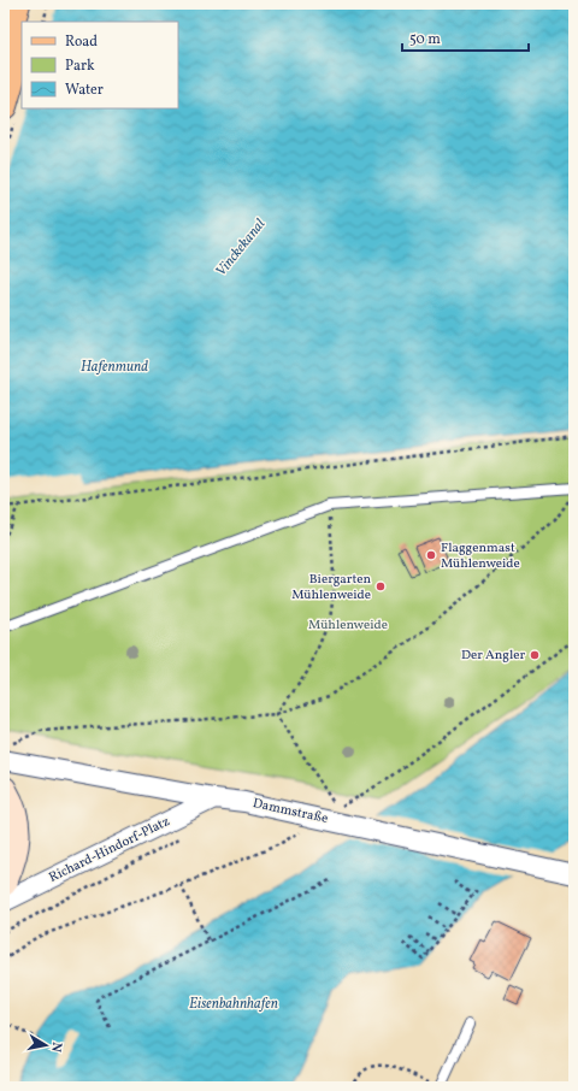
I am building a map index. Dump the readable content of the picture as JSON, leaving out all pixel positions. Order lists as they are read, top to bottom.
{
  "streets": {
    "street": ["Dammstraße", "Richard-Hindorf-Platz"]
  },
  "crossings": [
    ["Dammstraße", "Richard-Hindorf-Platz"]
  ],
  "water": ["Vinckekanal", "Hafenmund", "Eisenbahnhafen"],
  "parks": ["Mühlenweide"],
  "places": ["Flaggenmast Mühlenweide", "Biergarten Mühlenweide", "Der Angler"],
  "legend": ["Road", "Park", "Water"],
  "scale_bar": "50 m",
  "north": "right"
}
